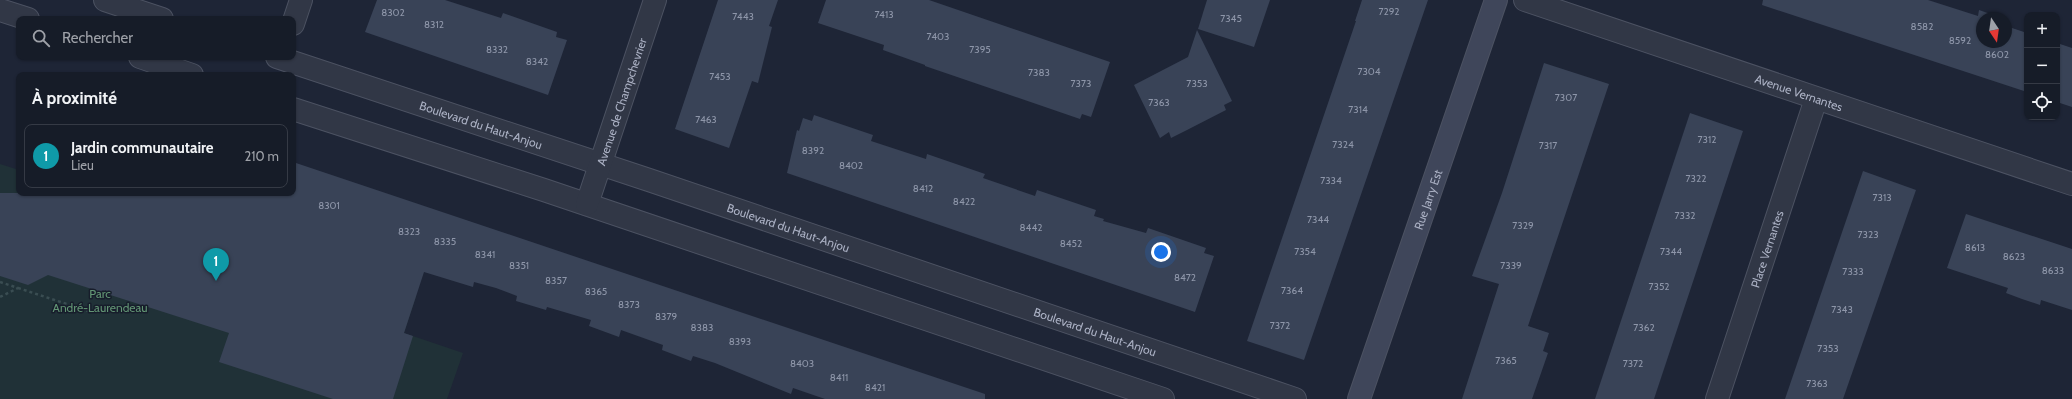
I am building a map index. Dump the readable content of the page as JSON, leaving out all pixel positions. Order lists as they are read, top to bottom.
{
  "streets": {
    "street": [
      "Avenue Vernantes",
      "Avenue de Champchevrier",
      "Boulevard du Haut-Anjou",
      "Rue Jarry Est",
      "Place Vernantes"
    ]
  },
  "crossings": [
    ["Avenue Vernantes", "Place Vernantes"],
    ["Avenue de Champchevrier", "Boulevard du Haut-Anjou"]
  ],
  "parks": ["Parc André-Laurendeau"],
  "house_numbers": [
    "7292",
    "8302",
    "7413",
    "7443",
    "7345",
    "8312",
    "8582",
    "7403",
    "8592",
    "8332",
    "7395",
    "8602",
    "8342",
    "7304",
    "7383",
    "7453",
    "7373",
    "7353",
    "7307",
    "7363",
    "7314",
    "7463",
    "7312",
    "7324",
    "7317",
    "8392",
    "8402",
    "7322",
    "7334",
    "8412",
    "7313",
    "8422",
    "8301",
    "7332",
    "7344",
    "7329",
    "8442",
    "8323",
    "7323",
    "8335",
    "8452",
    "8613",
    "7354",
    "7344",
    "8341",
    "8623",
    "8351",
    "7339",
    "8633",
    "7333",
    "8472",
    "8357",
    "7352",
    "7364",
    "8365",
    "8373",
    "7343",
    "8379",
    "7372",
    "8383",
    "7362",
    "8393",
    "7353",
    "7365",
    "8403",
    "7372",
    "8411",
    "7363",
    "8421"
  ],
  "north": "bottom",
  "page": {
    "map_buttons": ["+", "−"],
    "search": "Rechercher",
    "heading": "À proximité",
    "list": [
      {
        "mark": "1",
        "name": "Jardin communautaire",
        "note": "Lieu",
        "value": "210 m"
      }
    ],
    "pins": "1"
  }
}
